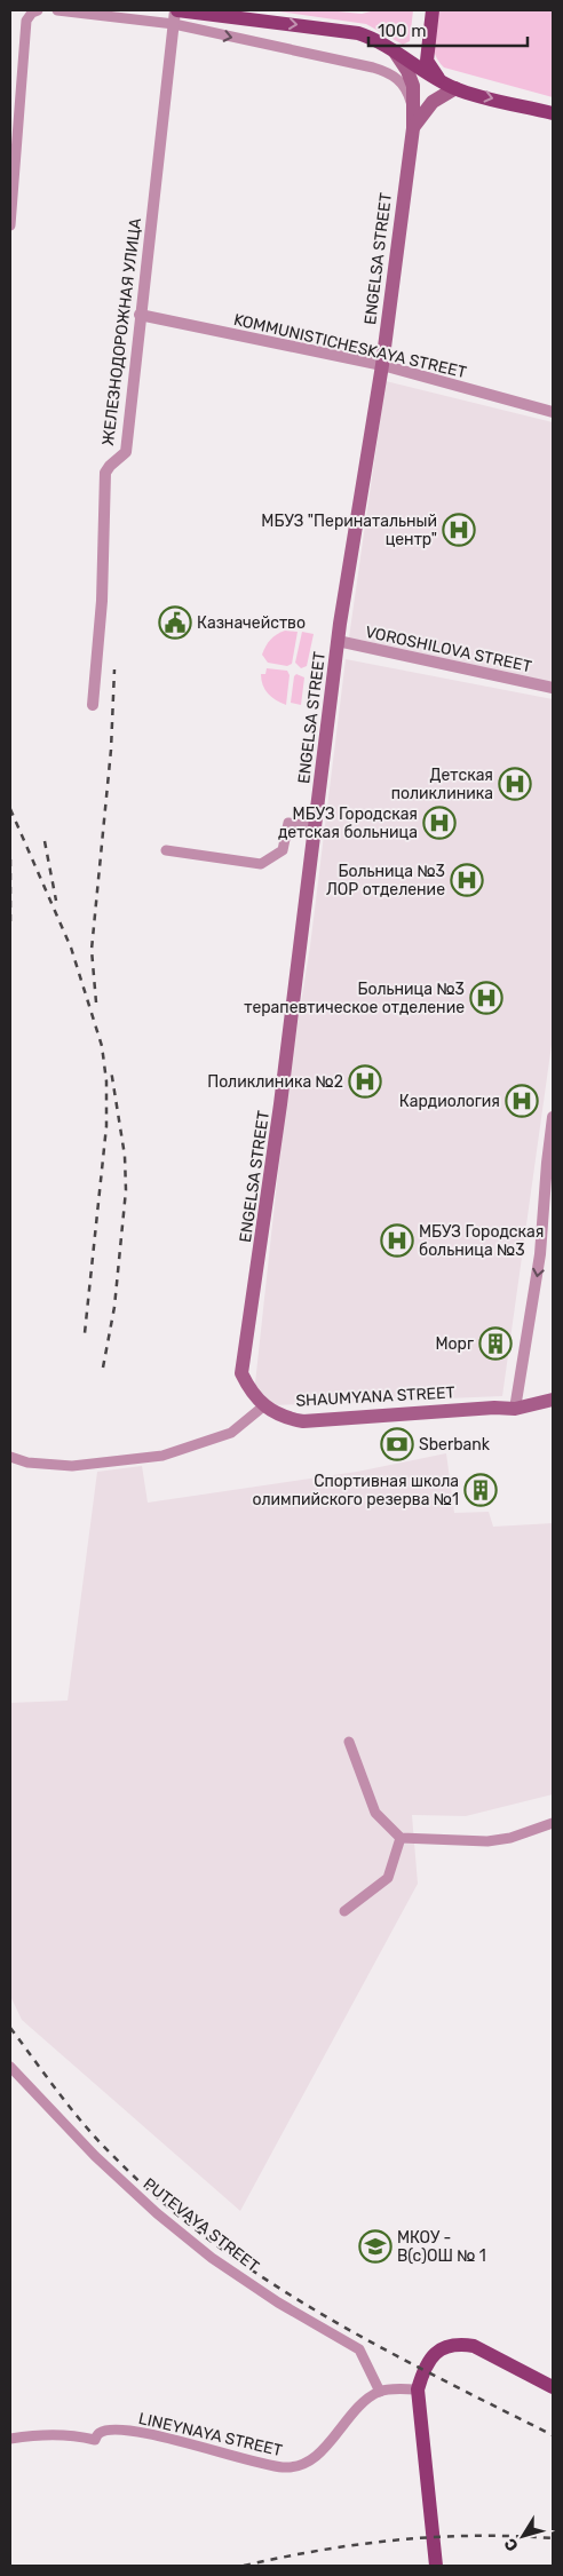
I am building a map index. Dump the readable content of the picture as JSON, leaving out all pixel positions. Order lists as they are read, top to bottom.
{
  "streets": {
    "main road": ["ENGELSA STREET", "SHAUMYANA STREET"],
    "street": [
      "ЖЕЛЕЗНОДОРОЖНАЯ УЛИЦА",
      "KOMMUNISTICHESKAYA STREET",
      "VOROSHILOVA STREET",
      "PUTEVAYA STREET",
      "LINEYNAYA STREET"
    ]
  },
  "crossings": [
    ["ENGELSA STREET", "KOMMUNISTICHESKAYA STREET"],
    ["ENGELSA STREET", "VOROSHILOVA STREET"],
    ["ENGELSA STREET", "SHAUMYANA STREET"],
    ["ЖЕЛЕЗНОДОРОЖНАЯ УЛИЦА", "KOMMUNISTICHESKAYA STREET"],
    ["PUTEVAYA STREET", "LINEYNAYA STREET"]
  ],
  "places": {
    "hospital": [
      "МБУЗ \"Перинатальный центр\"",
      "Детская поликлиника",
      "МБУЗ Городская детская больница",
      "Больница №3 ЛОР отделение",
      "Больница №3 терапевтическое отделение",
      "Поликлиника №2",
      "Кардиология",
      "МБУЗ Городская больница №3"
    ],
    "public building": ["Казначейство"],
    "building": ["Морг", "Спортивная школа олимпийского резерва №1"],
    "bank": ["Sberbank"],
    "school or university": ["МКОУ - В(с)ОШ № 1"]
  },
  "scale_bar": "100 m",
  "north": "bottom left"
}
